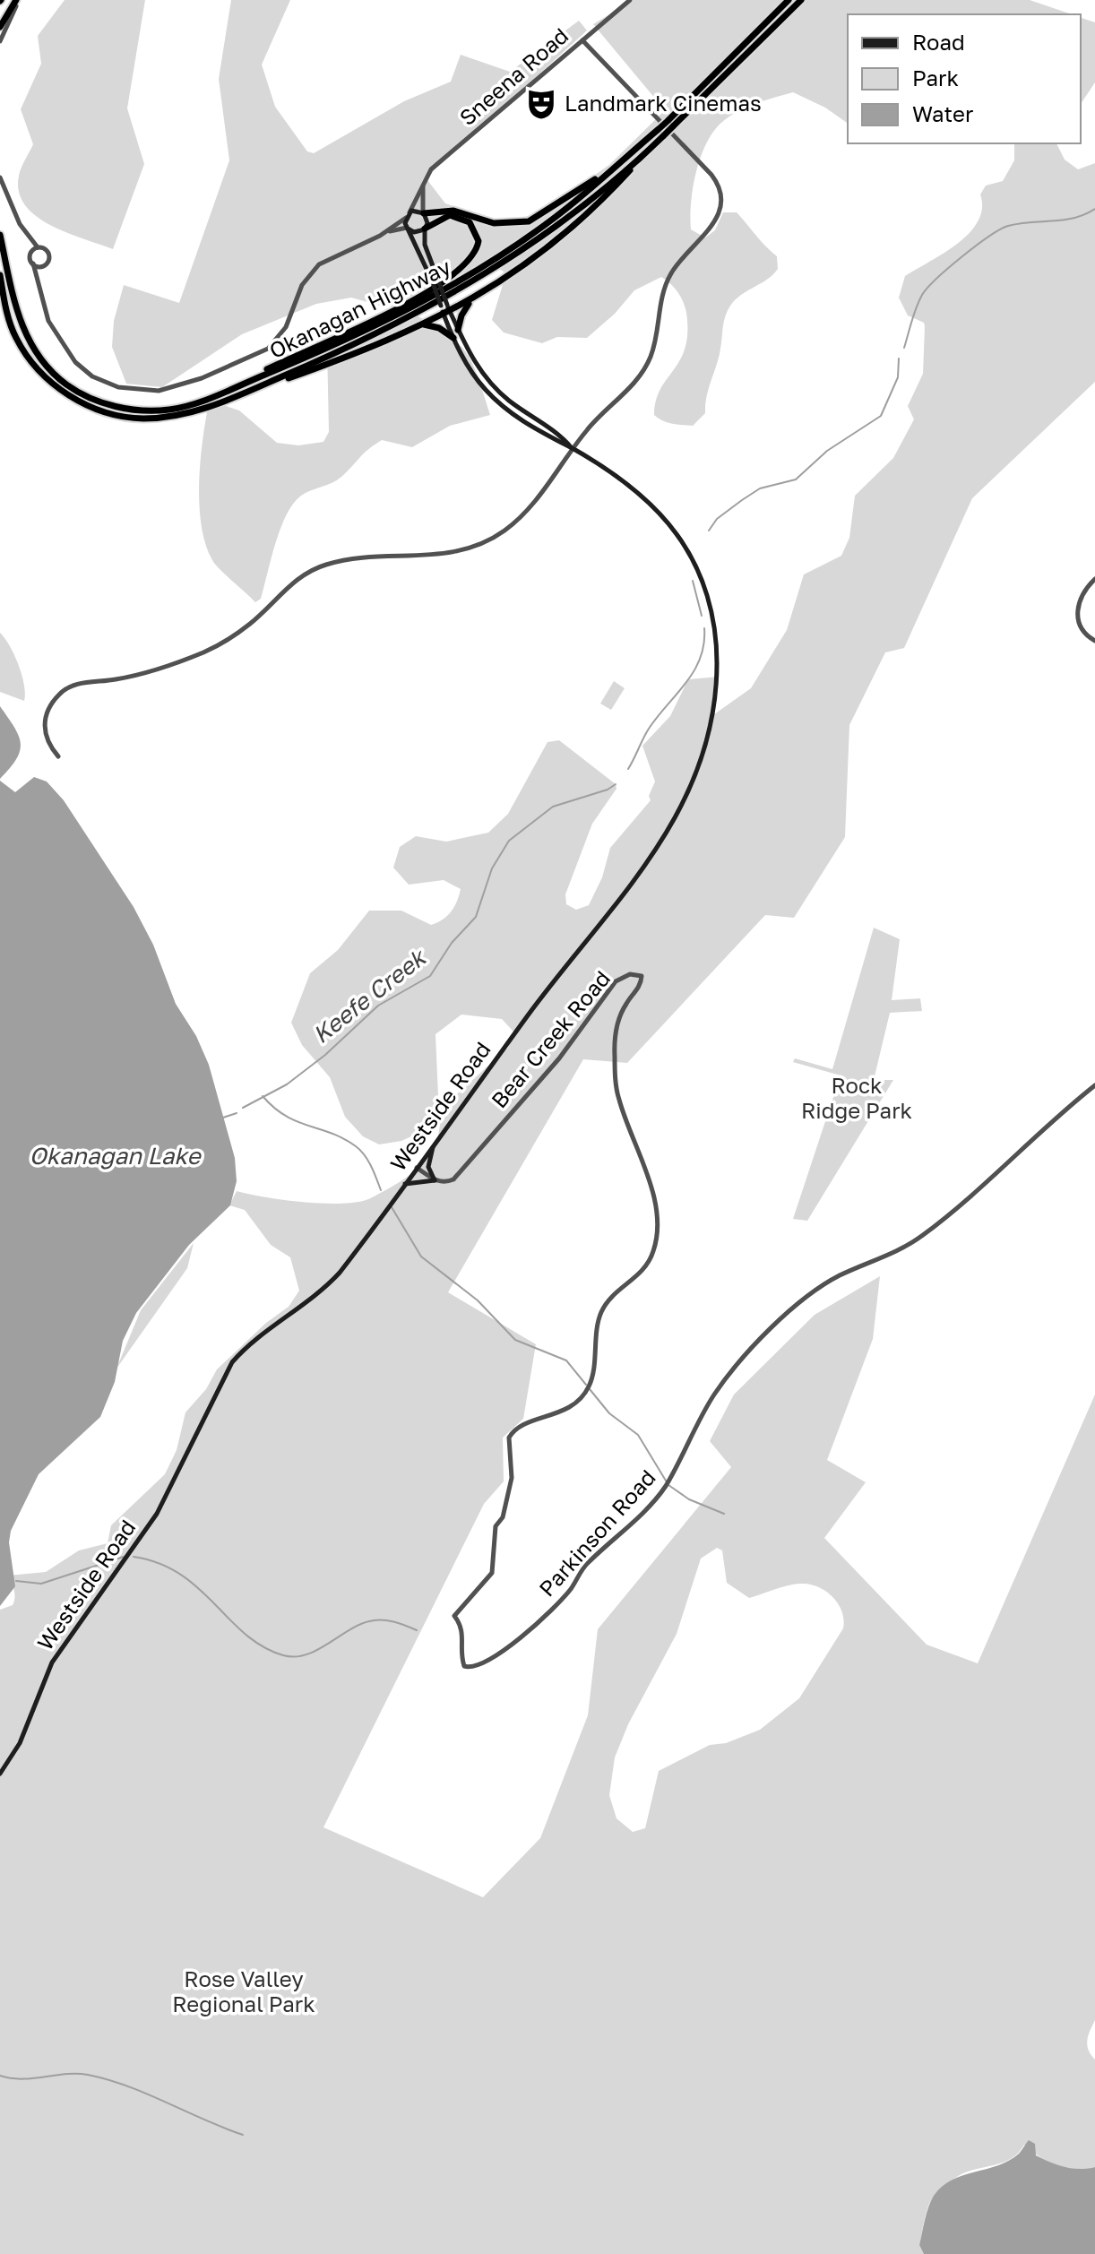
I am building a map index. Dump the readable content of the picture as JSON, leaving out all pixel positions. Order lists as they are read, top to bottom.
{
  "streets": {
    "highway": ["Okanagan Highway"],
    "main road": ["Westside Road"],
    "street": ["Sneena Road", "Bear Creek Road", "Parkinson Road"]
  },
  "crossings": [
    ["Sneena Road", "Westside Road"],
    ["Bear Creek Road", "Parkinson Road"]
  ],
  "water": ["Keefe Creek", "Okanagan Lake"],
  "parks": ["Rock Ridge Park", "Rose Valley Regional Park"],
  "places": {
    "theatre": ["Landmark Cinemas"]
  },
  "legend": ["Road", "Park", "Water"]
}
